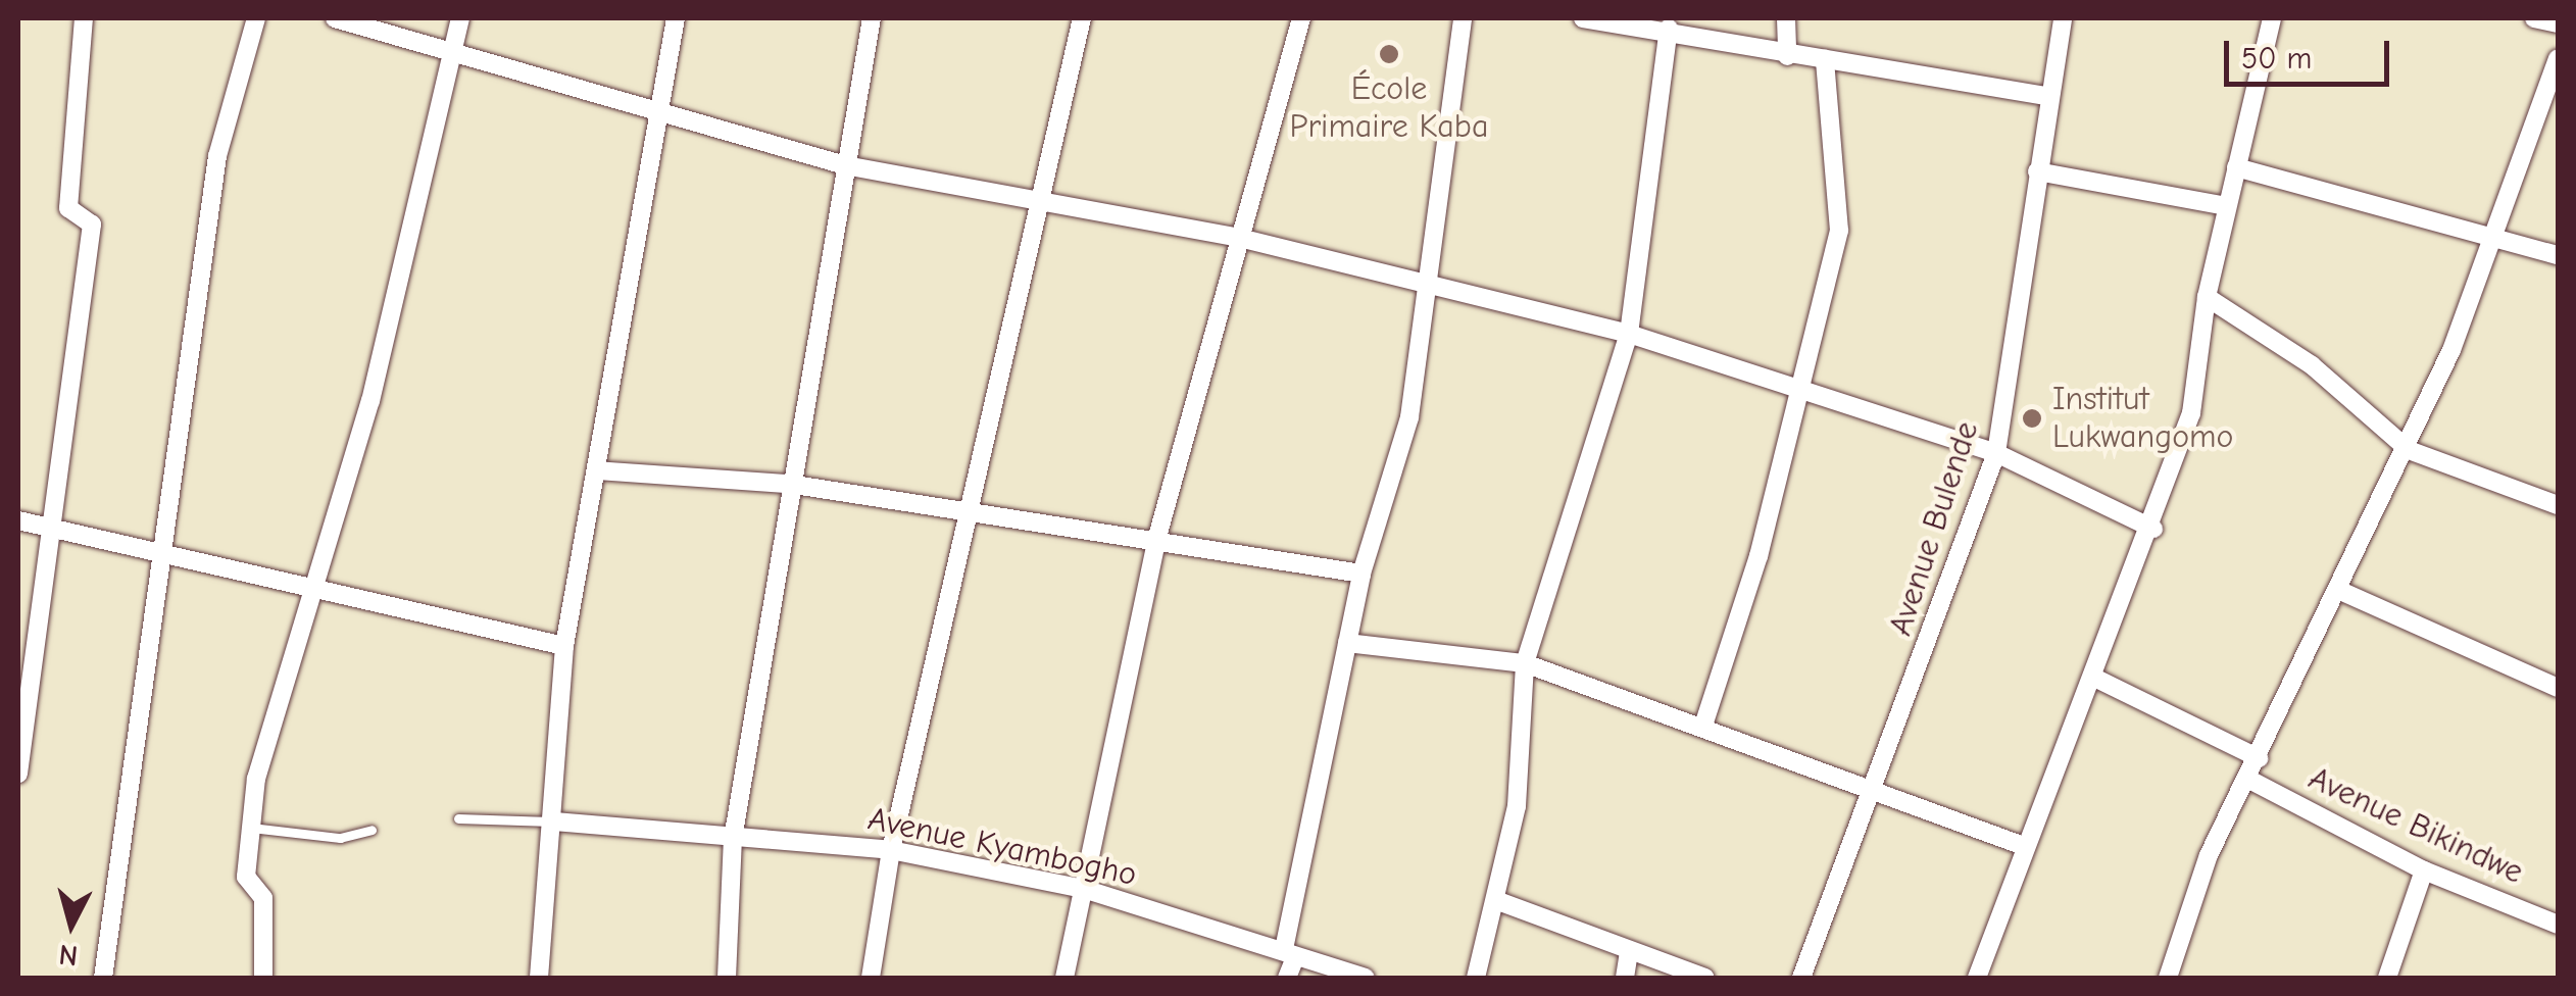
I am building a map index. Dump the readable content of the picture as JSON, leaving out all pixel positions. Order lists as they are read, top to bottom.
{
  "streets": {
    "street": ["Avenue Bulende", "Avenue Bikindwe", "Avenue Kyambogho"]
  },
  "places": ["École Primaire Kaba", "Institut Lukwangomo"],
  "scale_bar": "50 m",
  "north": "bottom"
}
